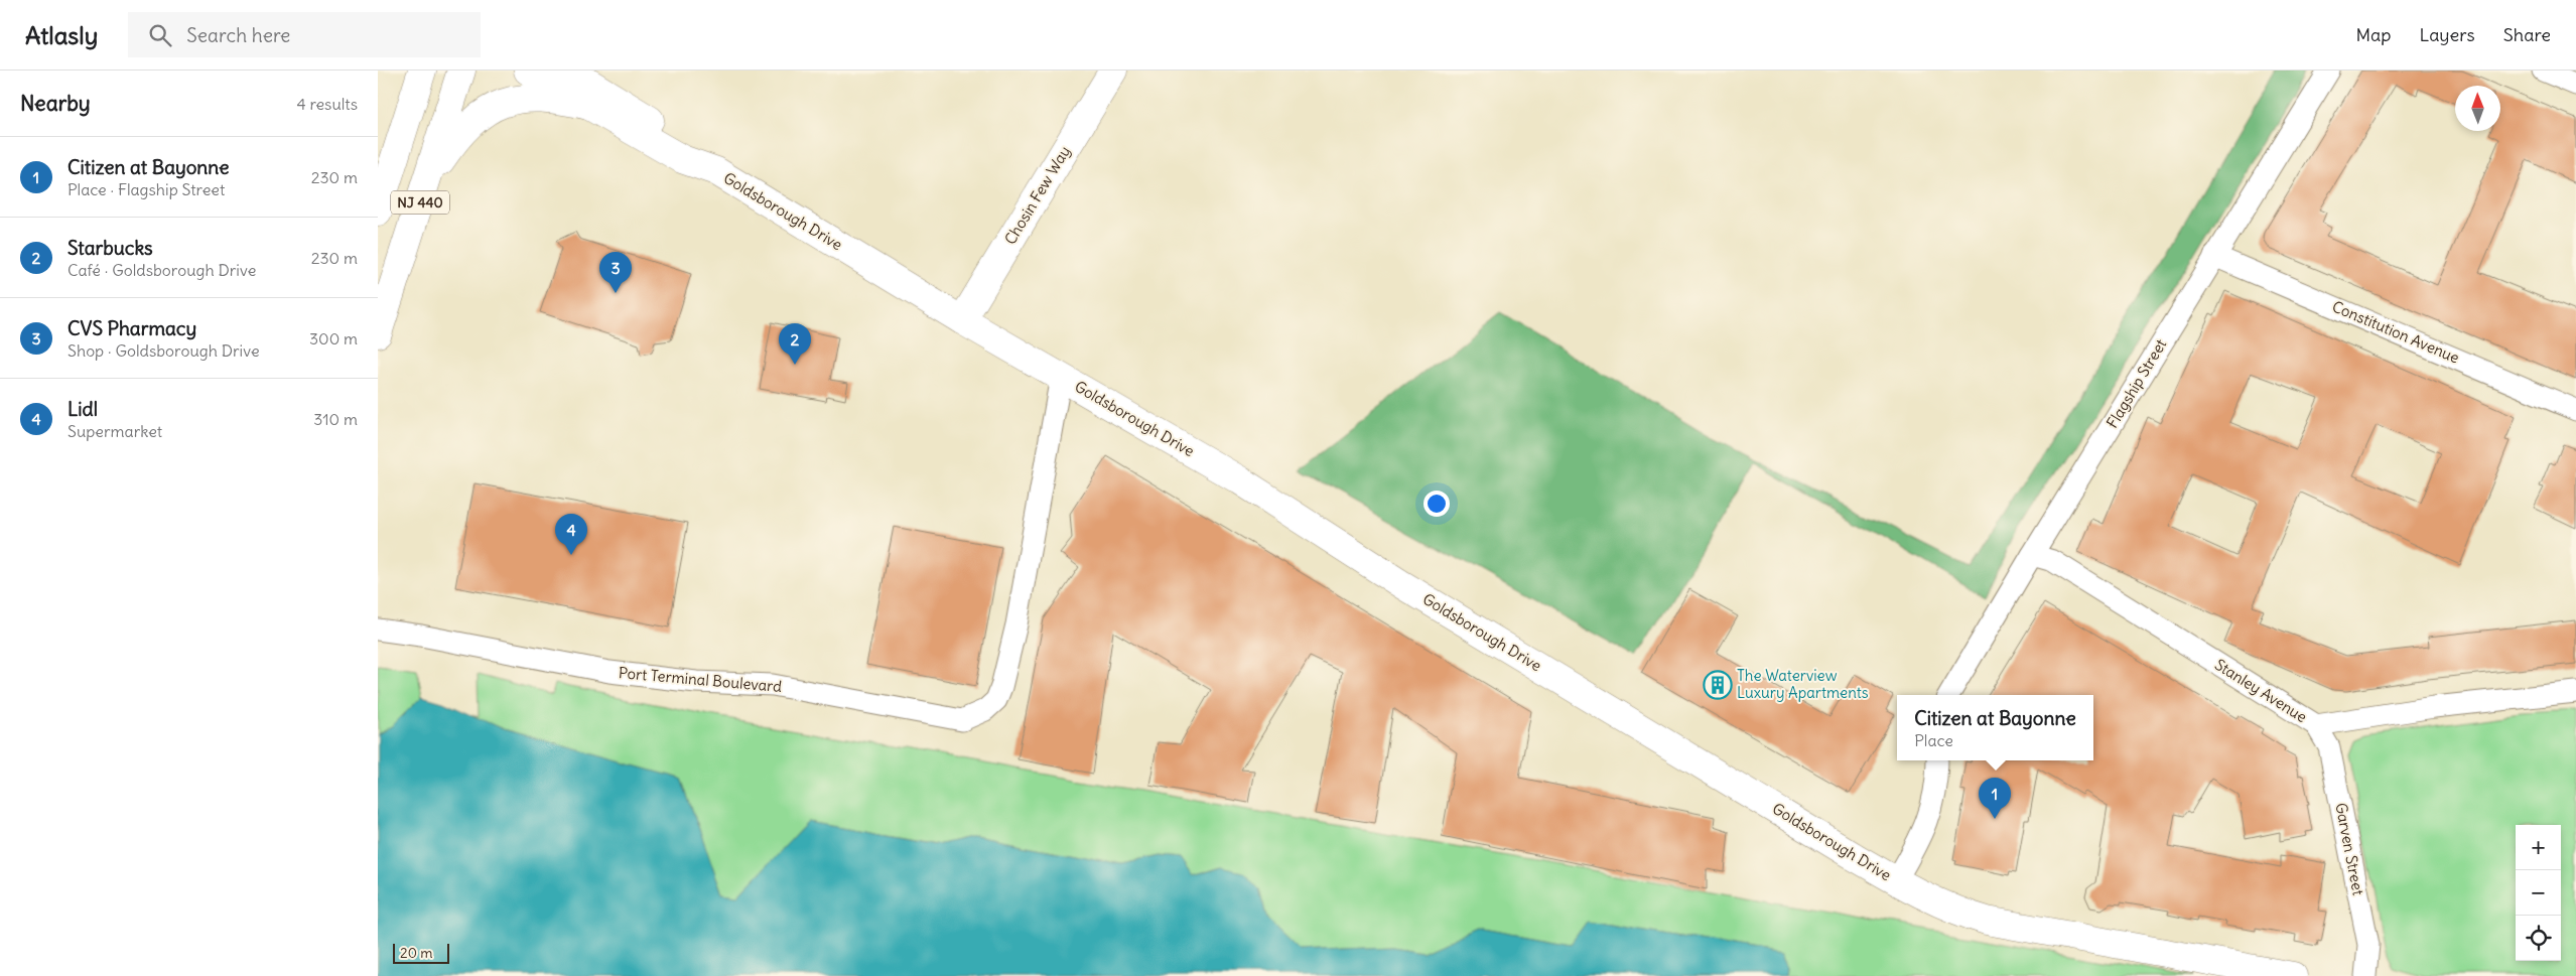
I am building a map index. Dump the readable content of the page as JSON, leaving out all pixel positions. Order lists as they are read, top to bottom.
{
  "streets": {
    "main road": ["Chosin Few Way", "NJ 440", "Goldsborough Drive"],
    "street": [
      "Constitution Avenue",
      "Flagship Street",
      "Port Terminal Boulevard",
      "Stanley Avenue",
      "Garven Street"
    ]
  },
  "crossings": [
    ["Chosin Few Way", "Goldsborough Drive"],
    ["Goldsborough Drive", "Port Terminal Boulevard"],
    ["Constitution Avenue", "Flagship Street"],
    ["Flagship Street", "Stanley Avenue"],
    ["Stanley Avenue", "Garven Street"]
  ],
  "places": {
    "building": ["The Waterview Luxury Apartments"]
  },
  "scale_bar": "20 m",
  "north": "top",
  "page": {
    "header": "Atlasly",
    "search": "Search here",
    "nav": ["Map", "Layers", "Share"],
    "heading": ["Nearby", "4 results"],
    "list": [
      {
        "mark": "1",
        "name": "Citizen at Bayonne",
        "note": "Place · Flagship Street",
        "value": "230 m"
      },
      {
        "mark": "2",
        "name": "Starbucks",
        "note": "Café · Goldsborough Drive",
        "value": "230 m"
      },
      {
        "mark": "3",
        "name": "CVS Pharmacy",
        "note": "Shop · Goldsborough Drive",
        "value": "300 m"
      },
      {
        "mark": "4",
        "name": "Lidl",
        "note": "Supermarket",
        "value": "310 m"
      }
    ],
    "pins": [
      "3",
      "2",
      "4",
      "1"
    ],
    "popup": ["Citizen at Bayonne", "Place"],
    "map_buttons": ["+", "−"],
    "scale": "20 m"
  }
}
